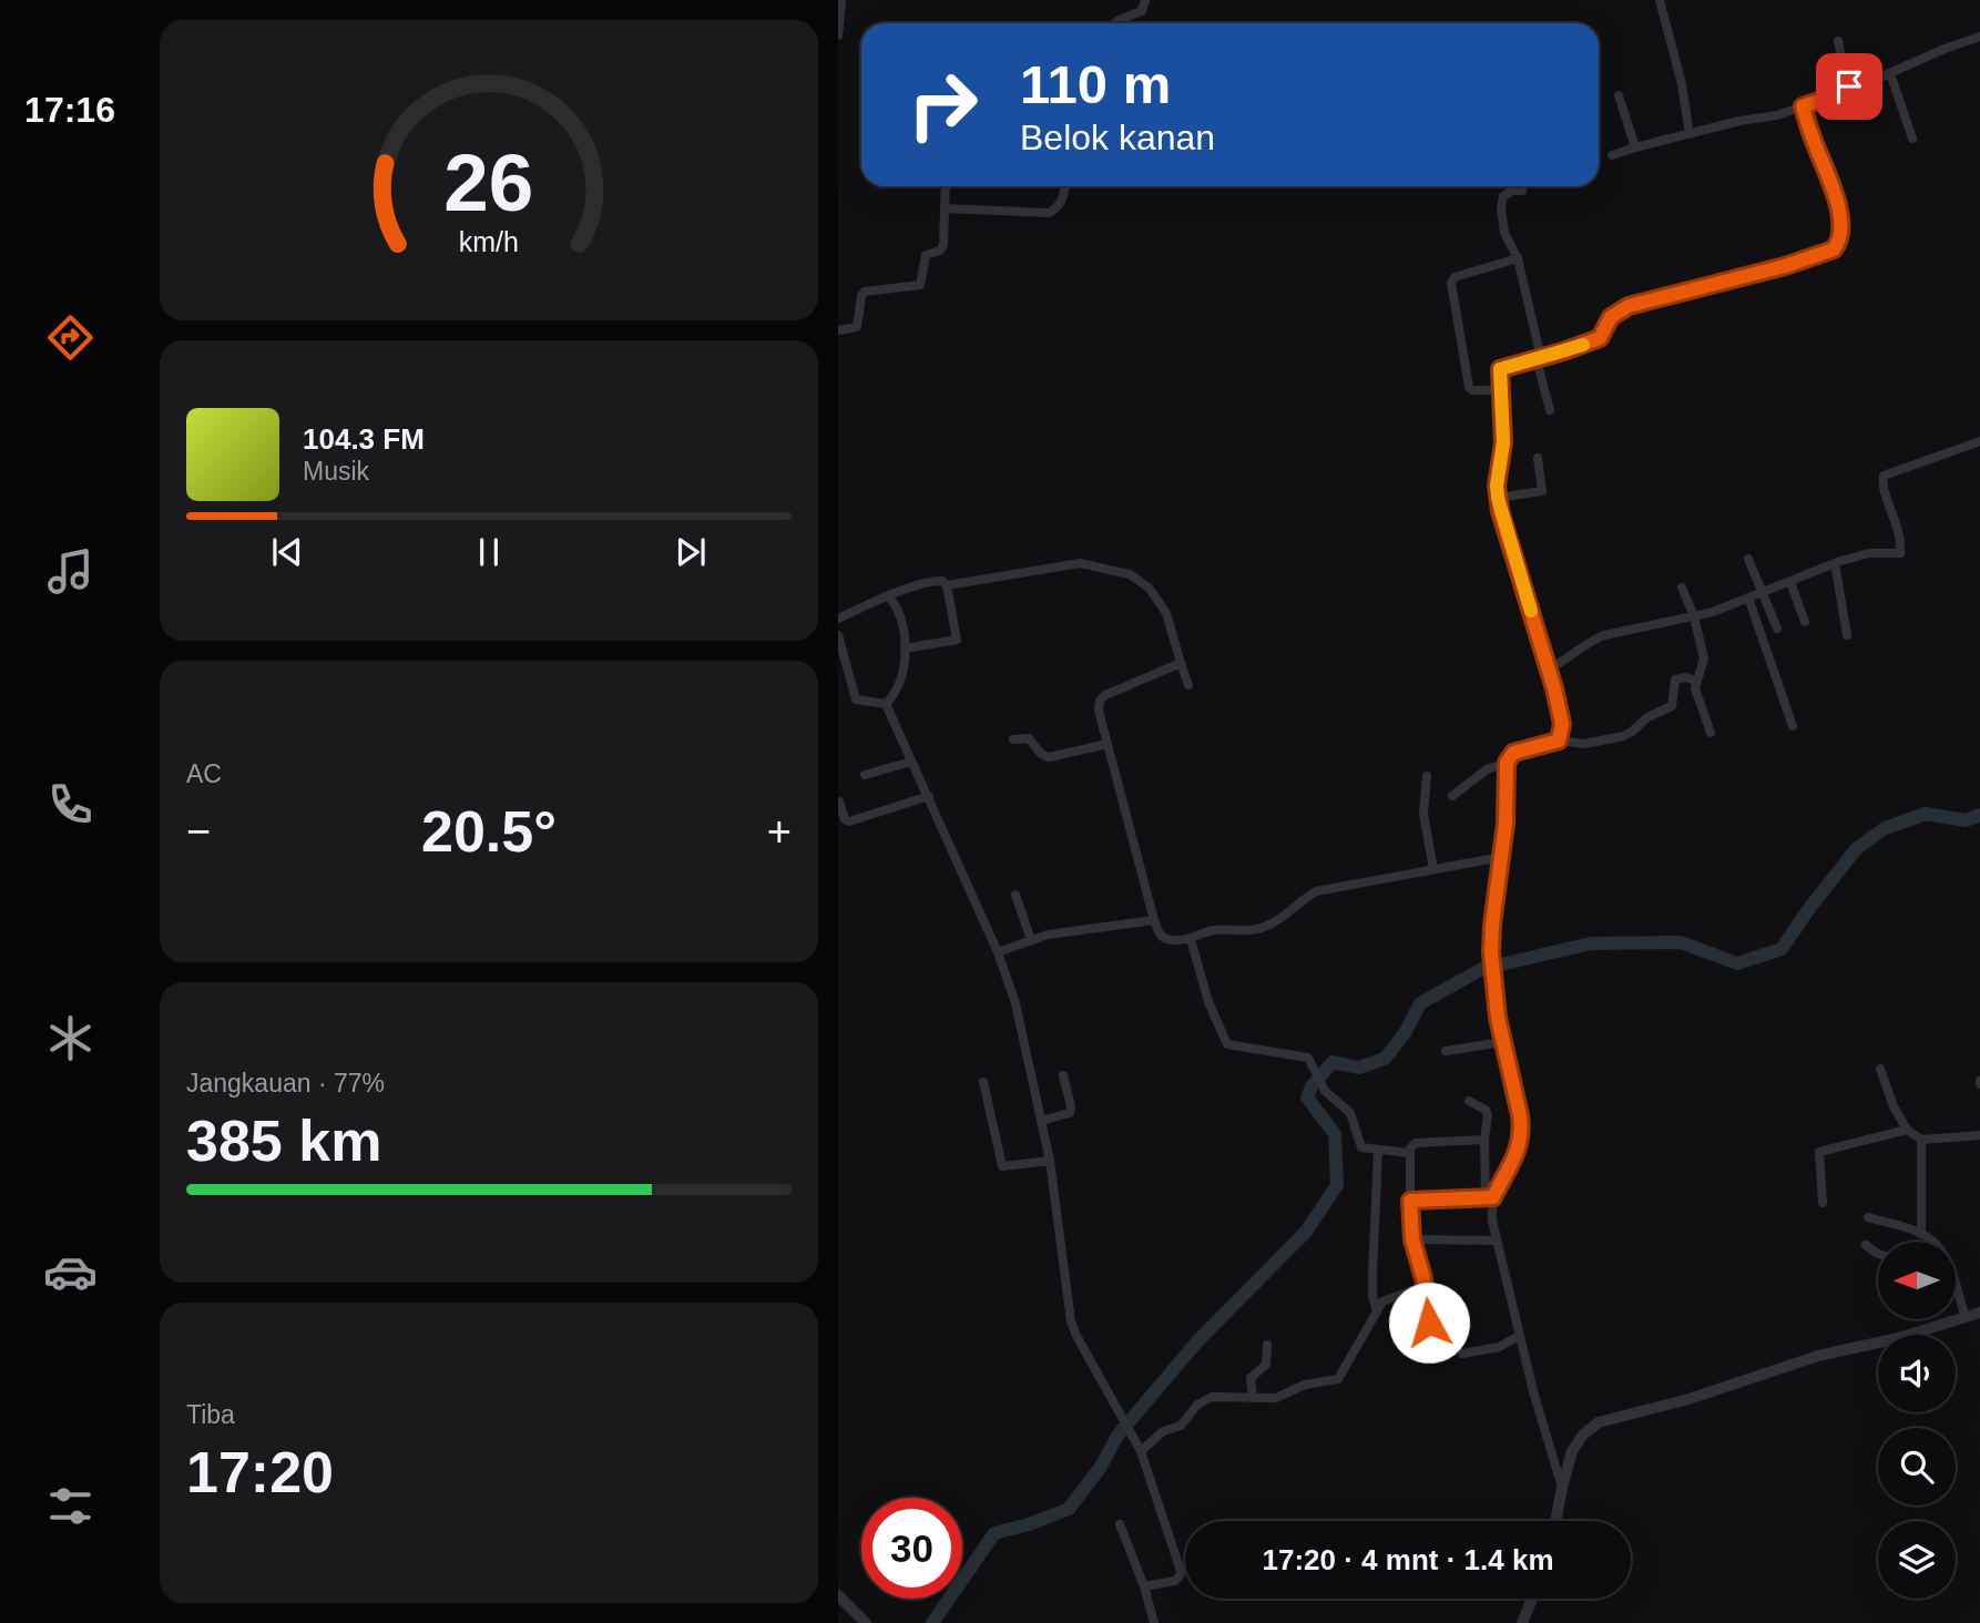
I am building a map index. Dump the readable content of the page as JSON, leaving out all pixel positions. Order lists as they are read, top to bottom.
{
  "north": "left",
  "page": {
    "tabs": "17:16",
    "turn": ["110 m", "Belok kanan"],
    "song": ["104.3 FM", "Musik"],
    "tile": [
      "AC",
      ["Jangkauan · 77%", "385 km"],
      ["Tiba", "17:20"]
    ],
    "heat": ["−", "20.5°", "+"],
    "limit": "30",
    "trip": "17:20 · 4 mnt · 1.4 km",
    "gauge": ["26", "km/h"]
  }
}
